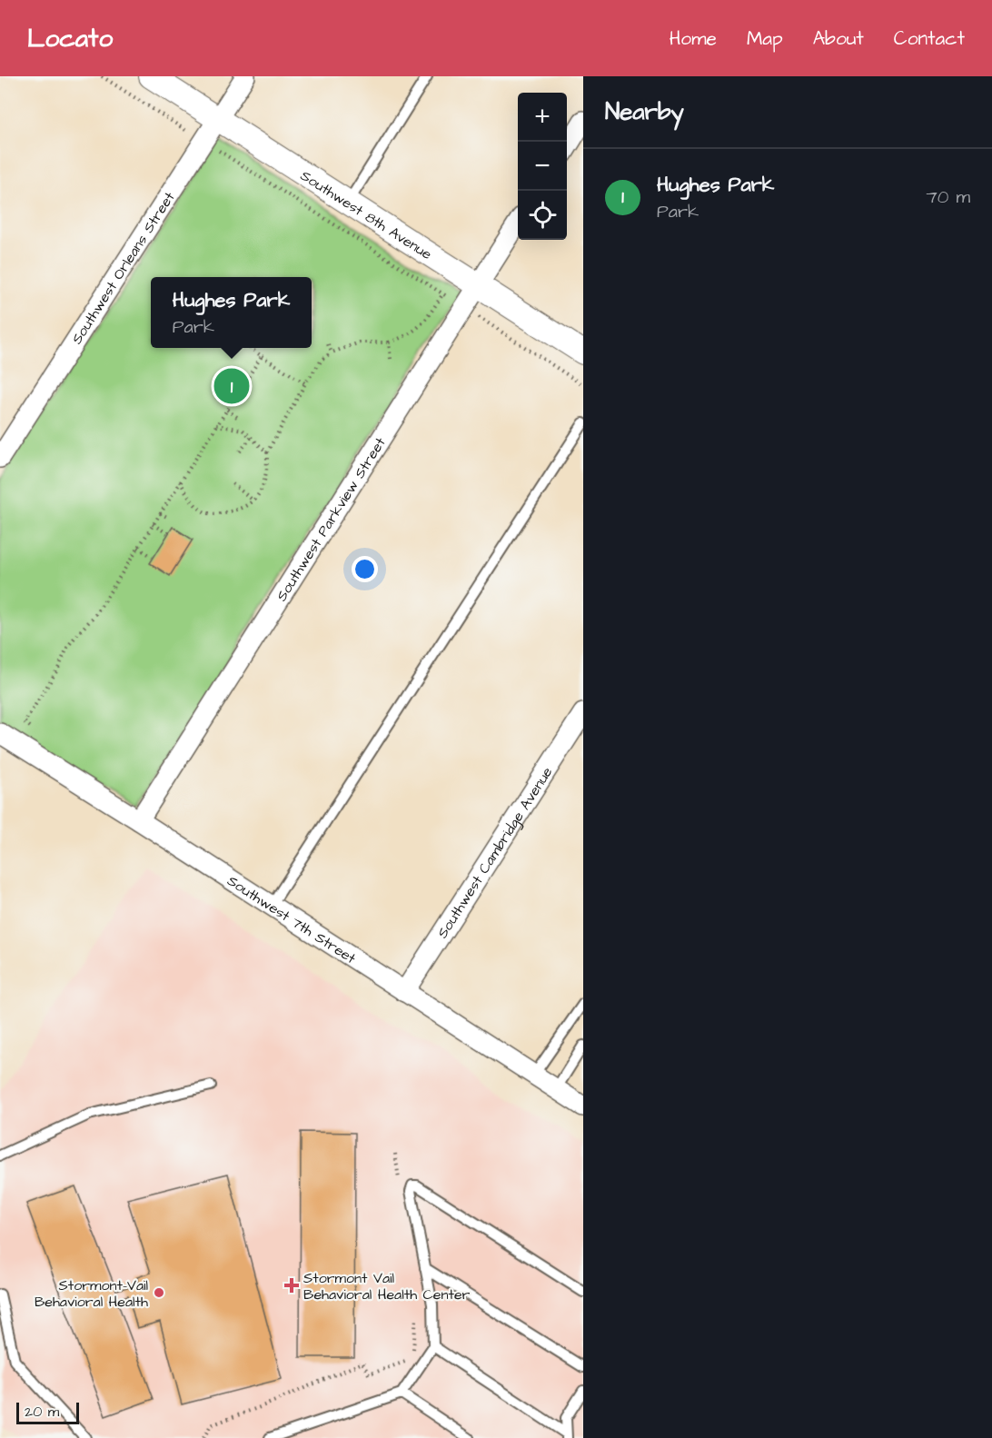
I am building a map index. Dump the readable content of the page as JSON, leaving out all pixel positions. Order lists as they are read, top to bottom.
{
  "streets": {
    "street": [
      "Southwest 8th Avenue",
      "Southwest Orleans Street",
      "Southwest Parkview Street",
      "Southwest Cambridge Avenue",
      "Southwest 7th Street"
    ]
  },
  "crossings": [
    ["Southwest 8th Avenue", "Southwest Orleans Street"],
    ["Southwest 8th Avenue", "Southwest Parkview Street"],
    ["Southwest Parkview Street", "Southwest 7th Street"],
    ["Southwest Cambridge Avenue", "Southwest 7th Street"]
  ],
  "places": {
    "health": ["Stormont Vail Behavioral Health Center"],
    "other": ["Stormont-Vail Behavioral Health"]
  },
  "scale_bar": "20 m",
  "page": {
    "header": "Locato",
    "nav": [
      "Home",
      "Map",
      "About",
      "Contact"
    ],
    "heading": "Nearby",
    "map_buttons": ["+", "−"],
    "list": [
      {
        "mark": "1",
        "name": "Hughes Park",
        "note": "Park",
        "value": "70 m"
      }
    ],
    "popup": ["Hughes Park", "Park"],
    "pins": "1",
    "scale": "20 m"
  }
}
